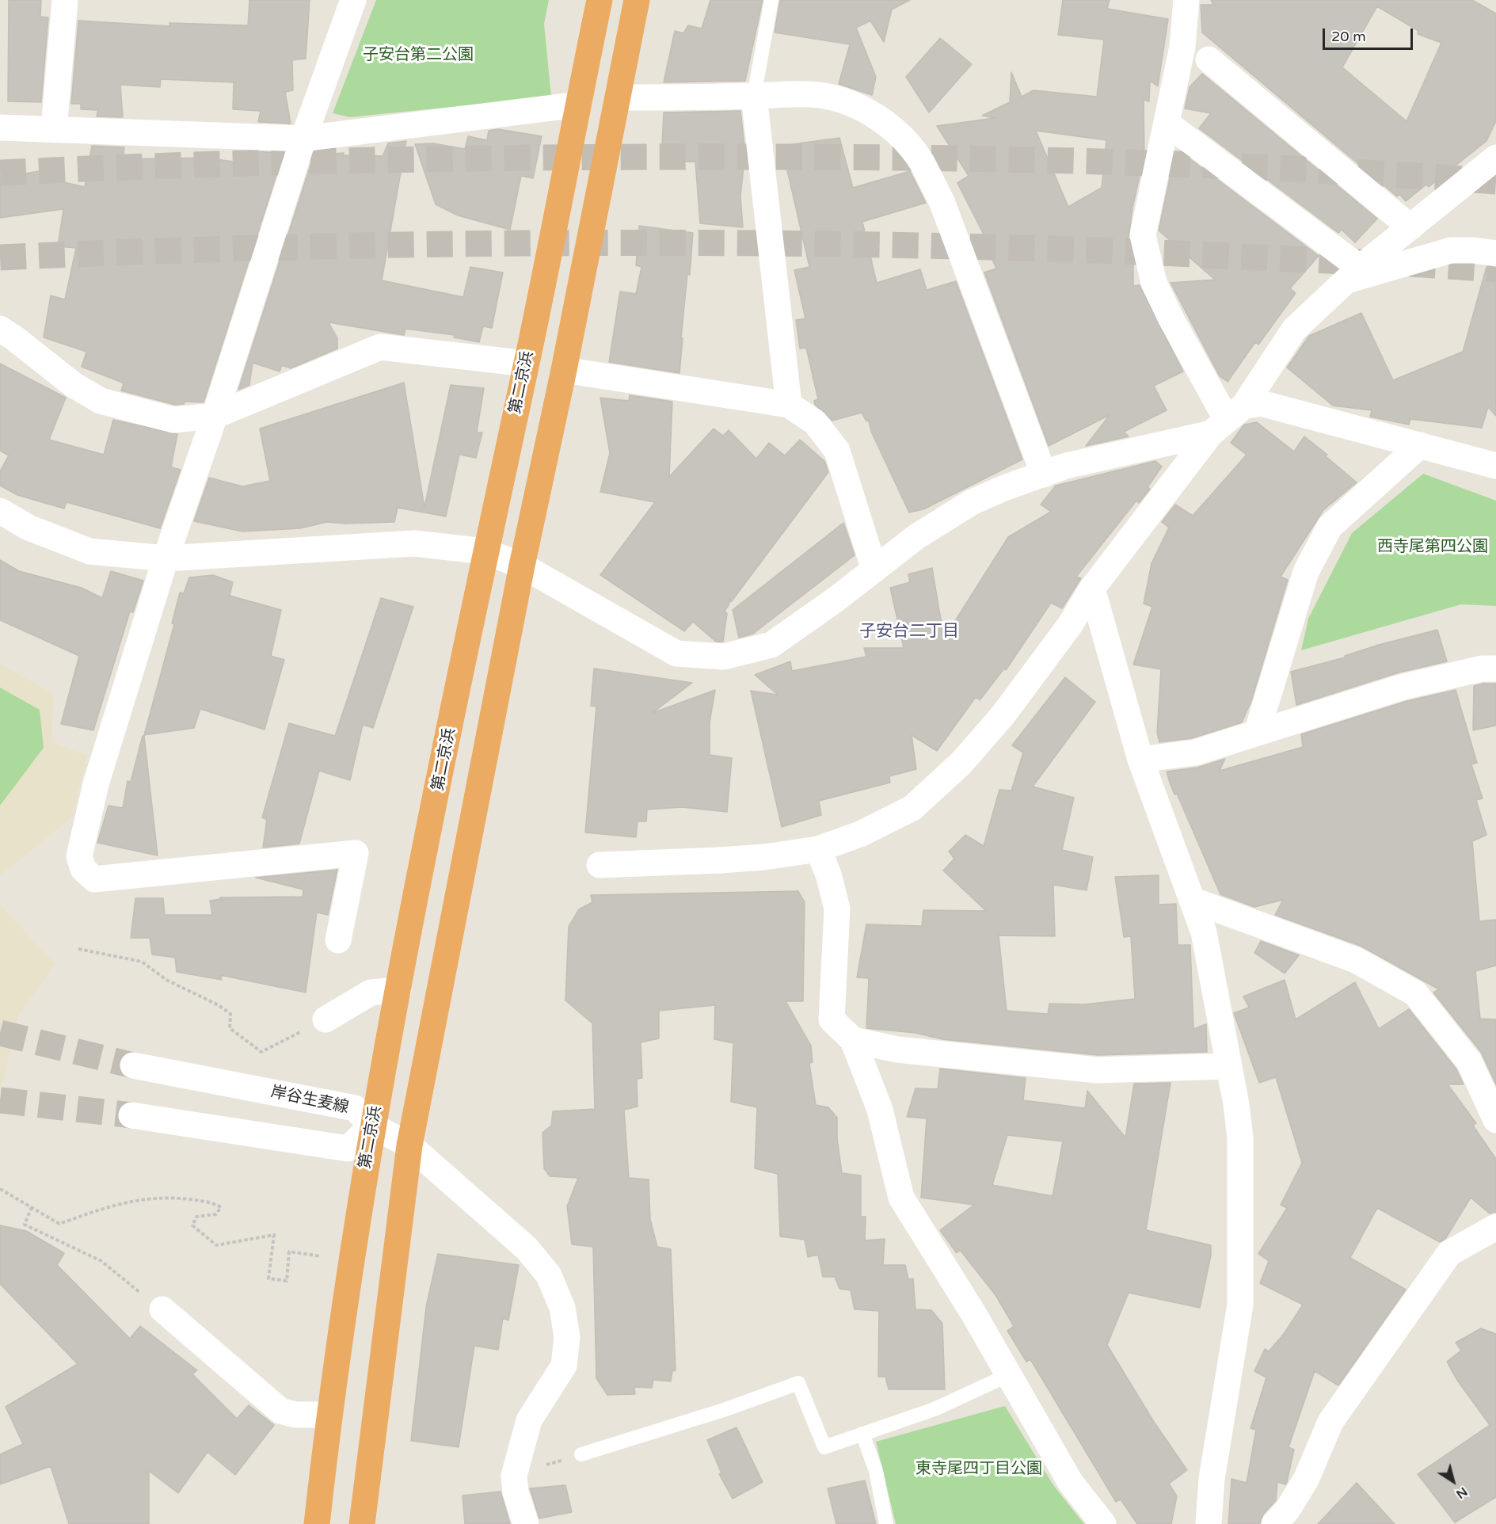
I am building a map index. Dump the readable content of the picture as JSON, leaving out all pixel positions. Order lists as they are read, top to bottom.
{
  "streets": {
    "highway": ["第二京浜"],
    "street": ["岸谷生麦線"]
  },
  "crossings": [
    ["第二京浜", "岸谷生麦線"]
  ],
  "districts": ["子安台二丁目"],
  "parks": ["子安台第二公園", "西寺尾第四公園", "東寺尾四丁目公園"],
  "scale_bar": "20 m",
  "north": "bottom right"
}
